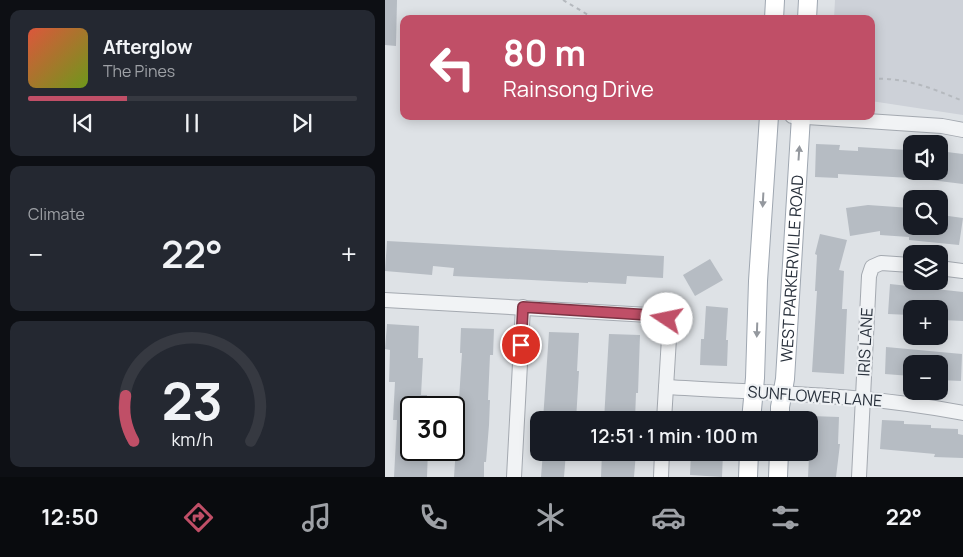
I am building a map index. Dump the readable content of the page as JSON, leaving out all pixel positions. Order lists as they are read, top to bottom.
{
  "streets": {
    "main road": ["WEST PARKERVILLE ROAD"],
    "street": ["IRIS LANE", "SUNFLOWER LANE"]
  },
  "crossings": [
    ["WEST PARKERVILLE ROAD", "SUNFLOWER LANE"],
    ["IRIS LANE", "SUNFLOWER LANE"]
  ],
  "page": {
    "turn": ["80 m", "Rainsong Drive"],
    "song": ["Afterglow", "The Pines"],
    "map_buttons": ["+", "−"],
    "tile": "Climate",
    "heat": ["−", "22°", "+"],
    "limit": "30",
    "trip": "12:51 · 1 min · 100 m",
    "tabs": ["12:50", "22°"],
    "gauge": ["23", "km/h"]
  }
}
